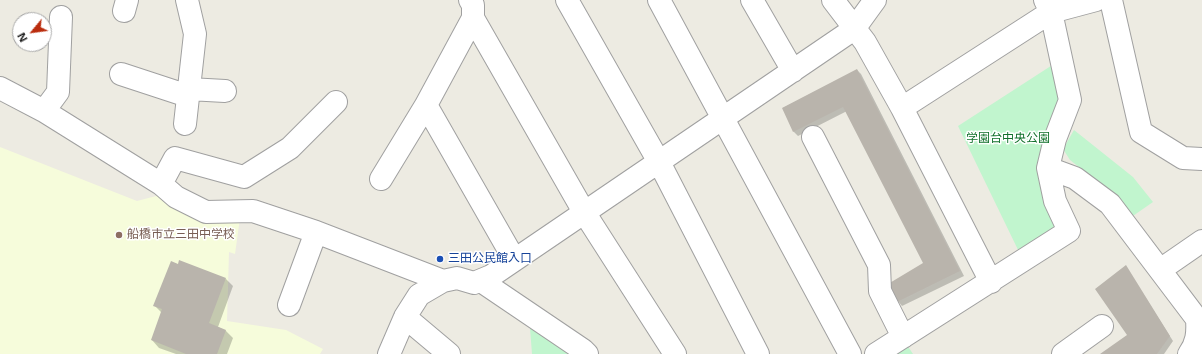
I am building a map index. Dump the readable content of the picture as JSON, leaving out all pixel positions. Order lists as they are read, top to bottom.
{
  "parks": ["学園台中央公園"],
  "places": ["船橋市立三田中学校", "三田公民館入口"],
  "north": "bottom left"
}
